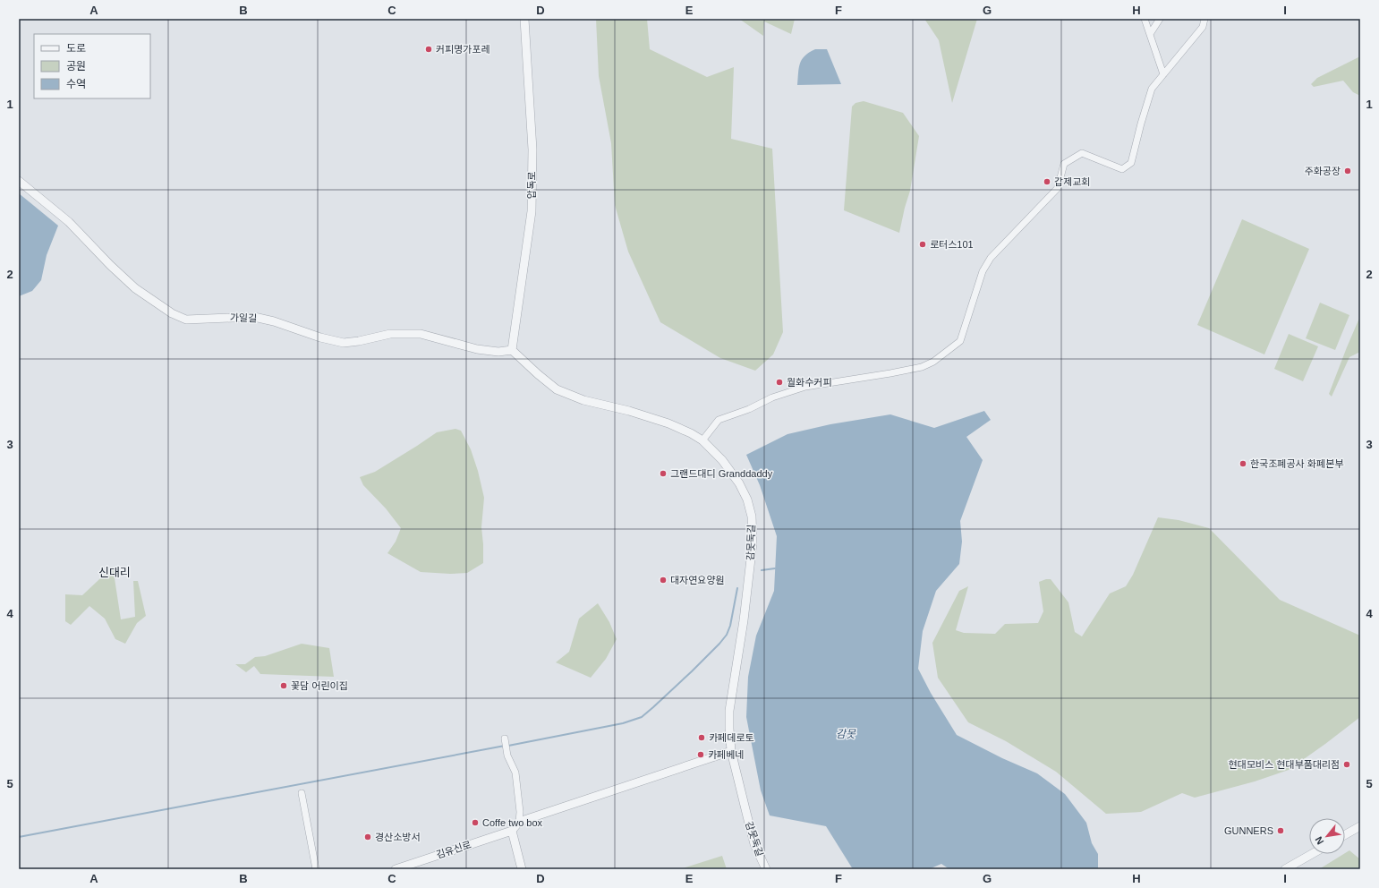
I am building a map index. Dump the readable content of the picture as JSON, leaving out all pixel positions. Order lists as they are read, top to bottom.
{
  "streets": {
    "street": [
      "압독로",
      "가일길",
      "감못둑길",
      "김유신로"
    ]
  },
  "crossings": [
    ["압독로", "가일길"],
    ["압독로", "감못둑길"],
    ["가일길", "감못둑길"]
  ],
  "districts": ["신대리"],
  "water": ["감못"],
  "places": [
    "커피명가포레",
    "주화공장",
    "갑제교회",
    "로터스101",
    "월화수커피",
    "한국조폐공사 화폐본부",
    "그랜드대디 Granddaddy",
    "대자연요양원",
    "꽃담 어린이집",
    "카페데로토",
    "카페베네",
    "현대모비스 현대부품대리점",
    "Coffe two box",
    "GUNNERS",
    "경산소방서"
  ],
  "legend": ["도로", "공원", "수역"],
  "north": "bottom left",
  "grid": {
    "columns": [
      "A",
      "B",
      "C",
      "D",
      "E",
      "F",
      "G",
      "H",
      "I"
    ],
    "rows": [
      "1",
      "2",
      "3",
      "4",
      "5"
    ]
  }
}
